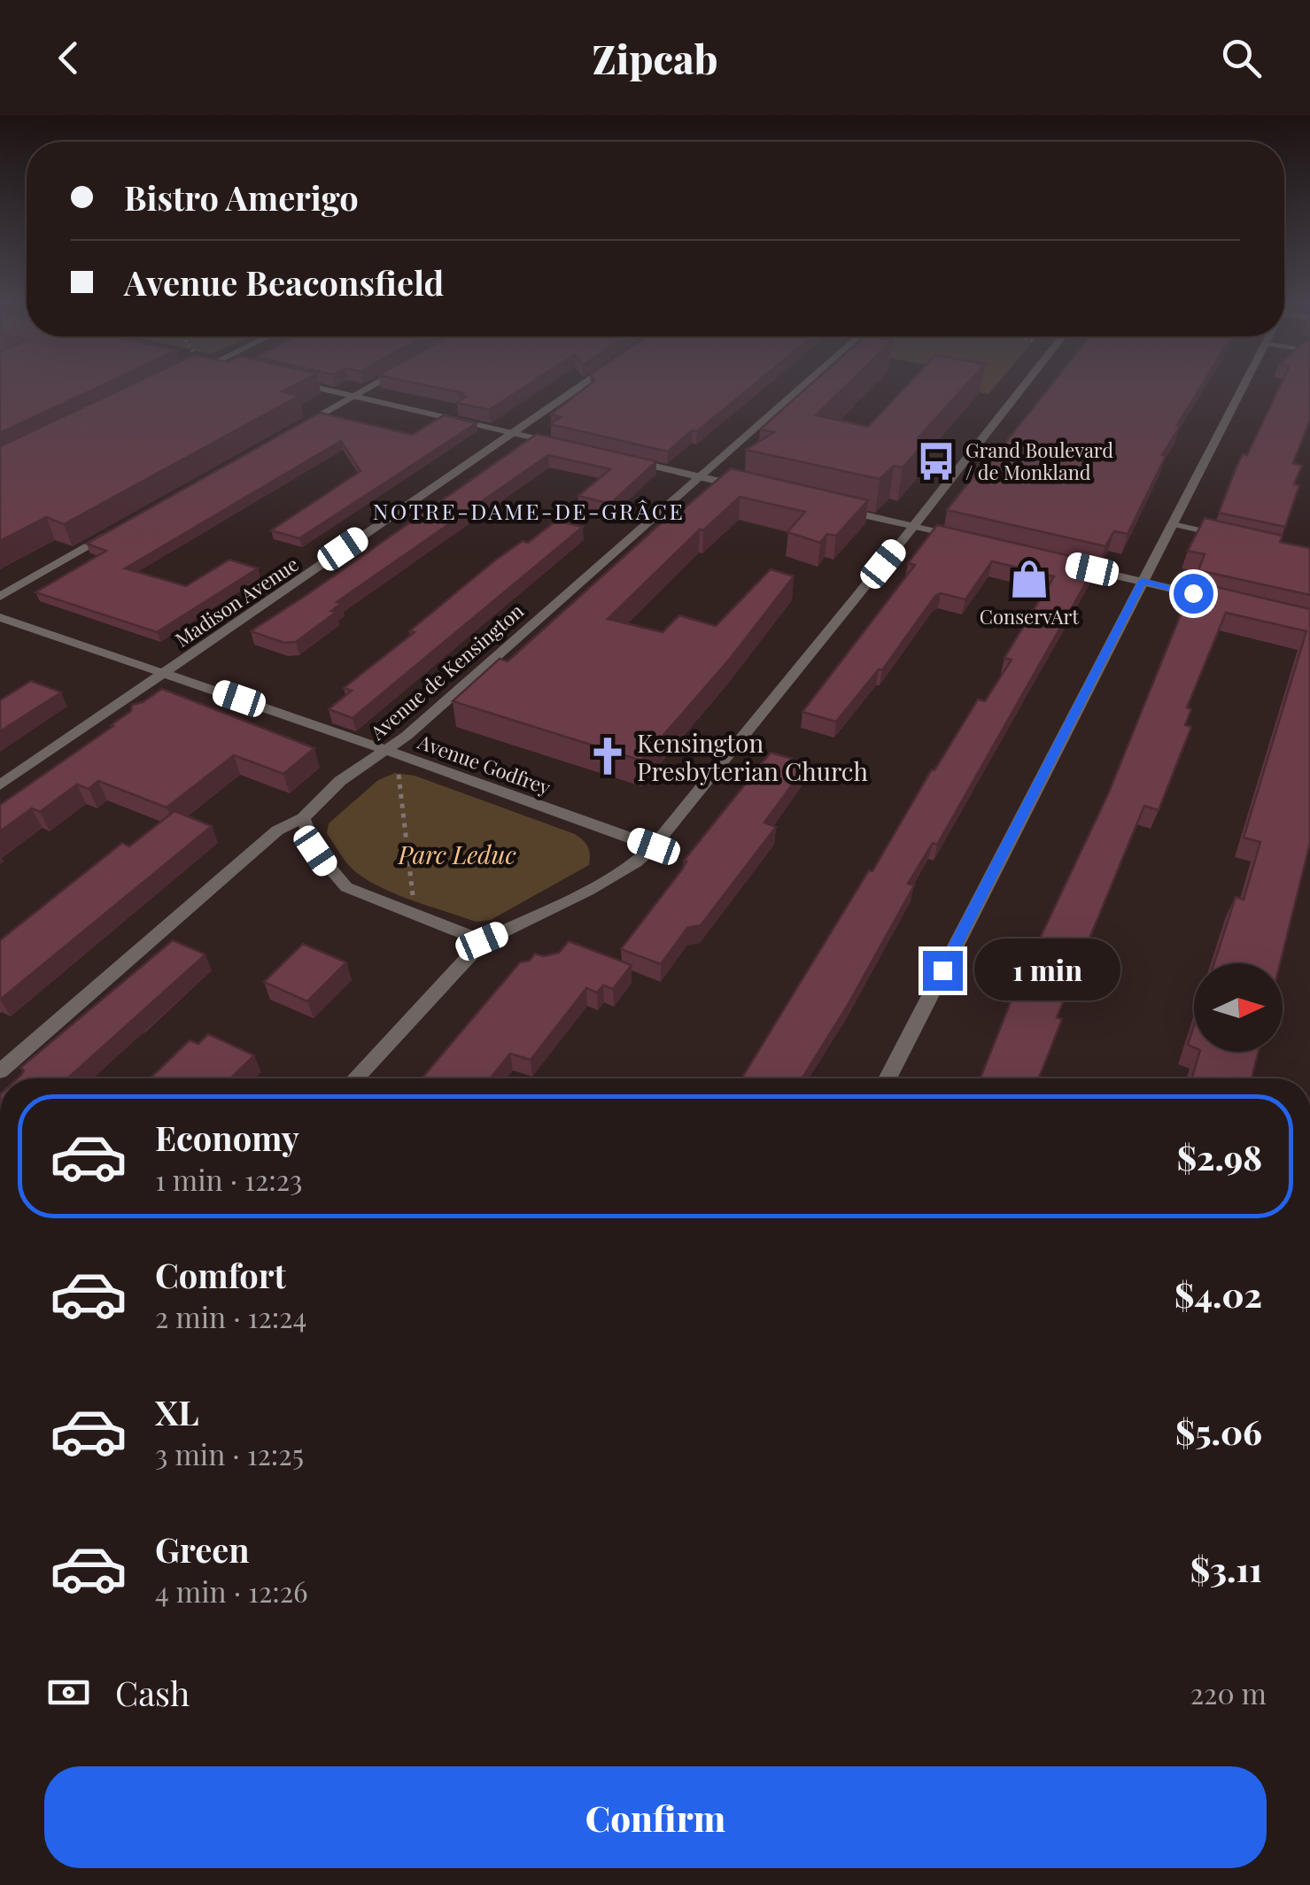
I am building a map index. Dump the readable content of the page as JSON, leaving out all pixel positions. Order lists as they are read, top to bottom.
{
  "streets": {
    "street": ["Madison Avenue", "Avenue de Kensington", "Avenue Godfrey"]
  },
  "crossings": [
    ["Madison Avenue", "Avenue Godfrey"],
    ["Avenue de Kensington", "Avenue Godfrey"]
  ],
  "districts": ["NOTRE-DAME-DE-GRÂCE"],
  "parks": ["Parc Leduc"],
  "places": {
    "bus stop": ["Grand Boulevard / de Monkland"],
    "shop": ["ConservArt"],
    "church": ["Kensington Presbyterian Church"]
  },
  "north": "right",
  "page": {
    "header": "Zipcab",
    "banner": ["Bistro Amerigo", "Avenue Beaconsfield"],
    "bubble": "1 min",
    "list": [
      {
        "name": "Economy",
        "note": "1 min · 12:23",
        "value": "$2.98"
      },
      {
        "name": "Comfort",
        "note": "2 min · 12:24",
        "value": "$4.02"
      },
      {
        "name": "XL",
        "note": "3 min · 12:25",
        "value": "$5.06"
      },
      {
        "name": "Green",
        "note": "4 min · 12:26",
        "value": "$3.11"
      }
    ],
    "pay": ["Cash", "220 m"],
    "buttons": "Confirm"
  }
}
